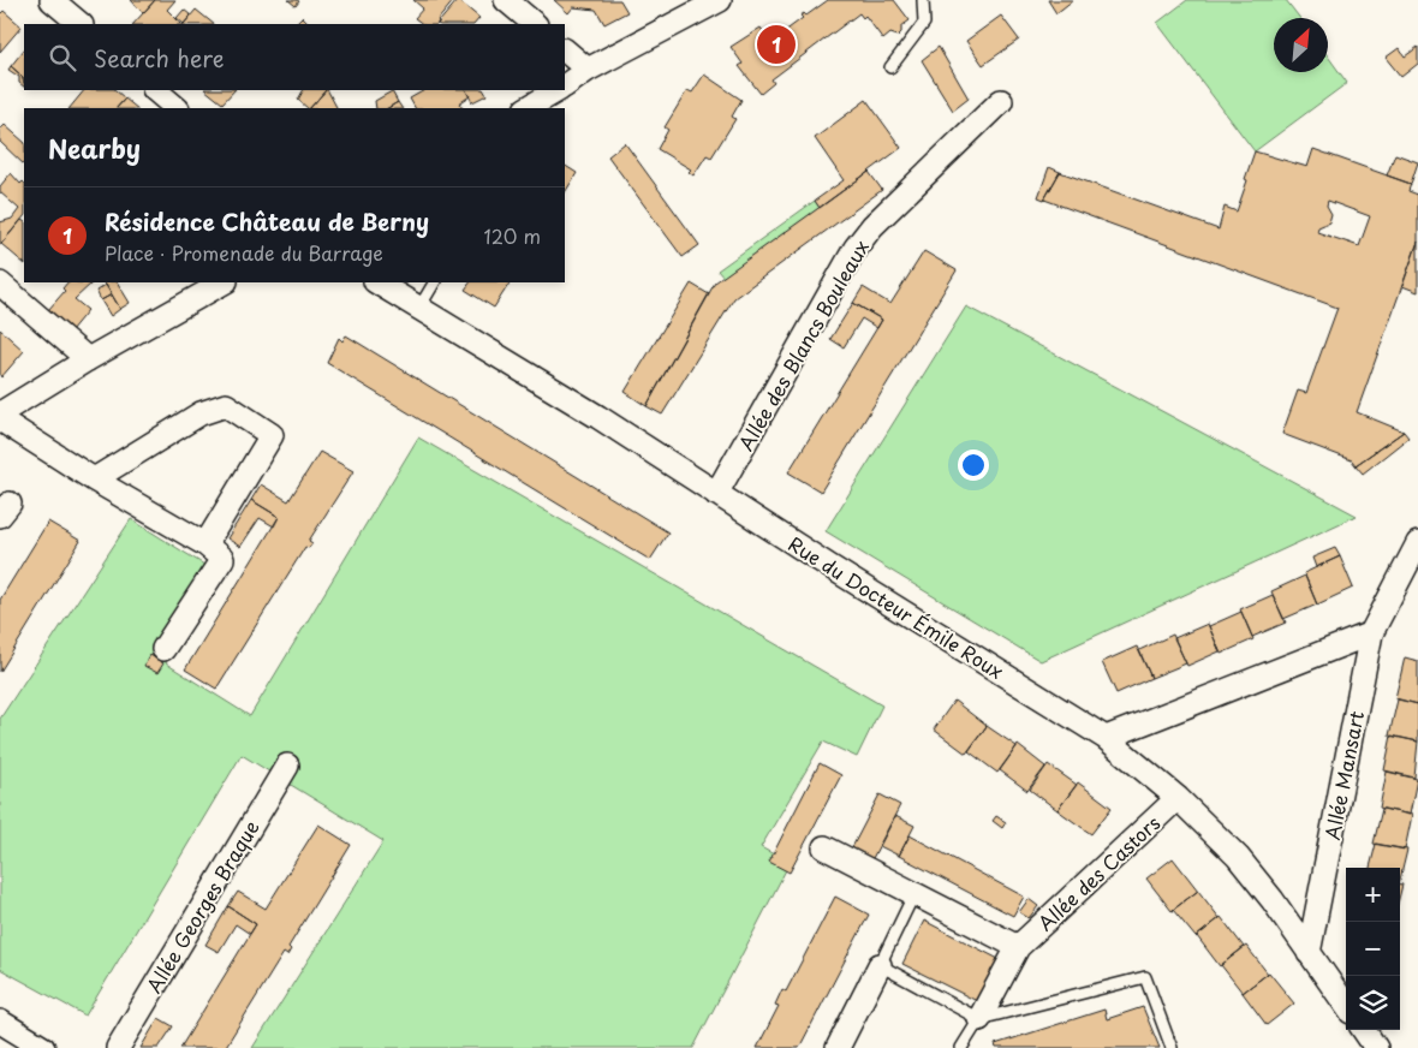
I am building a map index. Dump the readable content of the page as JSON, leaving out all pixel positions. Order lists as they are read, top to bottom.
{
  "streets": {
    "street": [
      "Allée des Blancs Bouleaux",
      "Rue du Docteur Émile Roux",
      "Allée Mansart",
      "Allée des Castors",
      "Allée Georges Braque"
    ]
  },
  "crossings": [
    ["Allée des Blancs Bouleaux", "Rue du Docteur Émile Roux"],
    ["Rue du Docteur Émile Roux", "Allée Mansart"],
    ["Rue du Docteur Émile Roux", "Allée des Castors"]
  ],
  "north": "top right",
  "page": {
    "pins": "1",
    "search": "Search here",
    "heading": "Nearby",
    "list": [
      {
        "mark": "1",
        "name": "Résidence Château de Berny",
        "note": "Place · Promenade du Barrage",
        "value": "120 m"
      }
    ],
    "map_buttons": ["+", "−"]
  }
}
